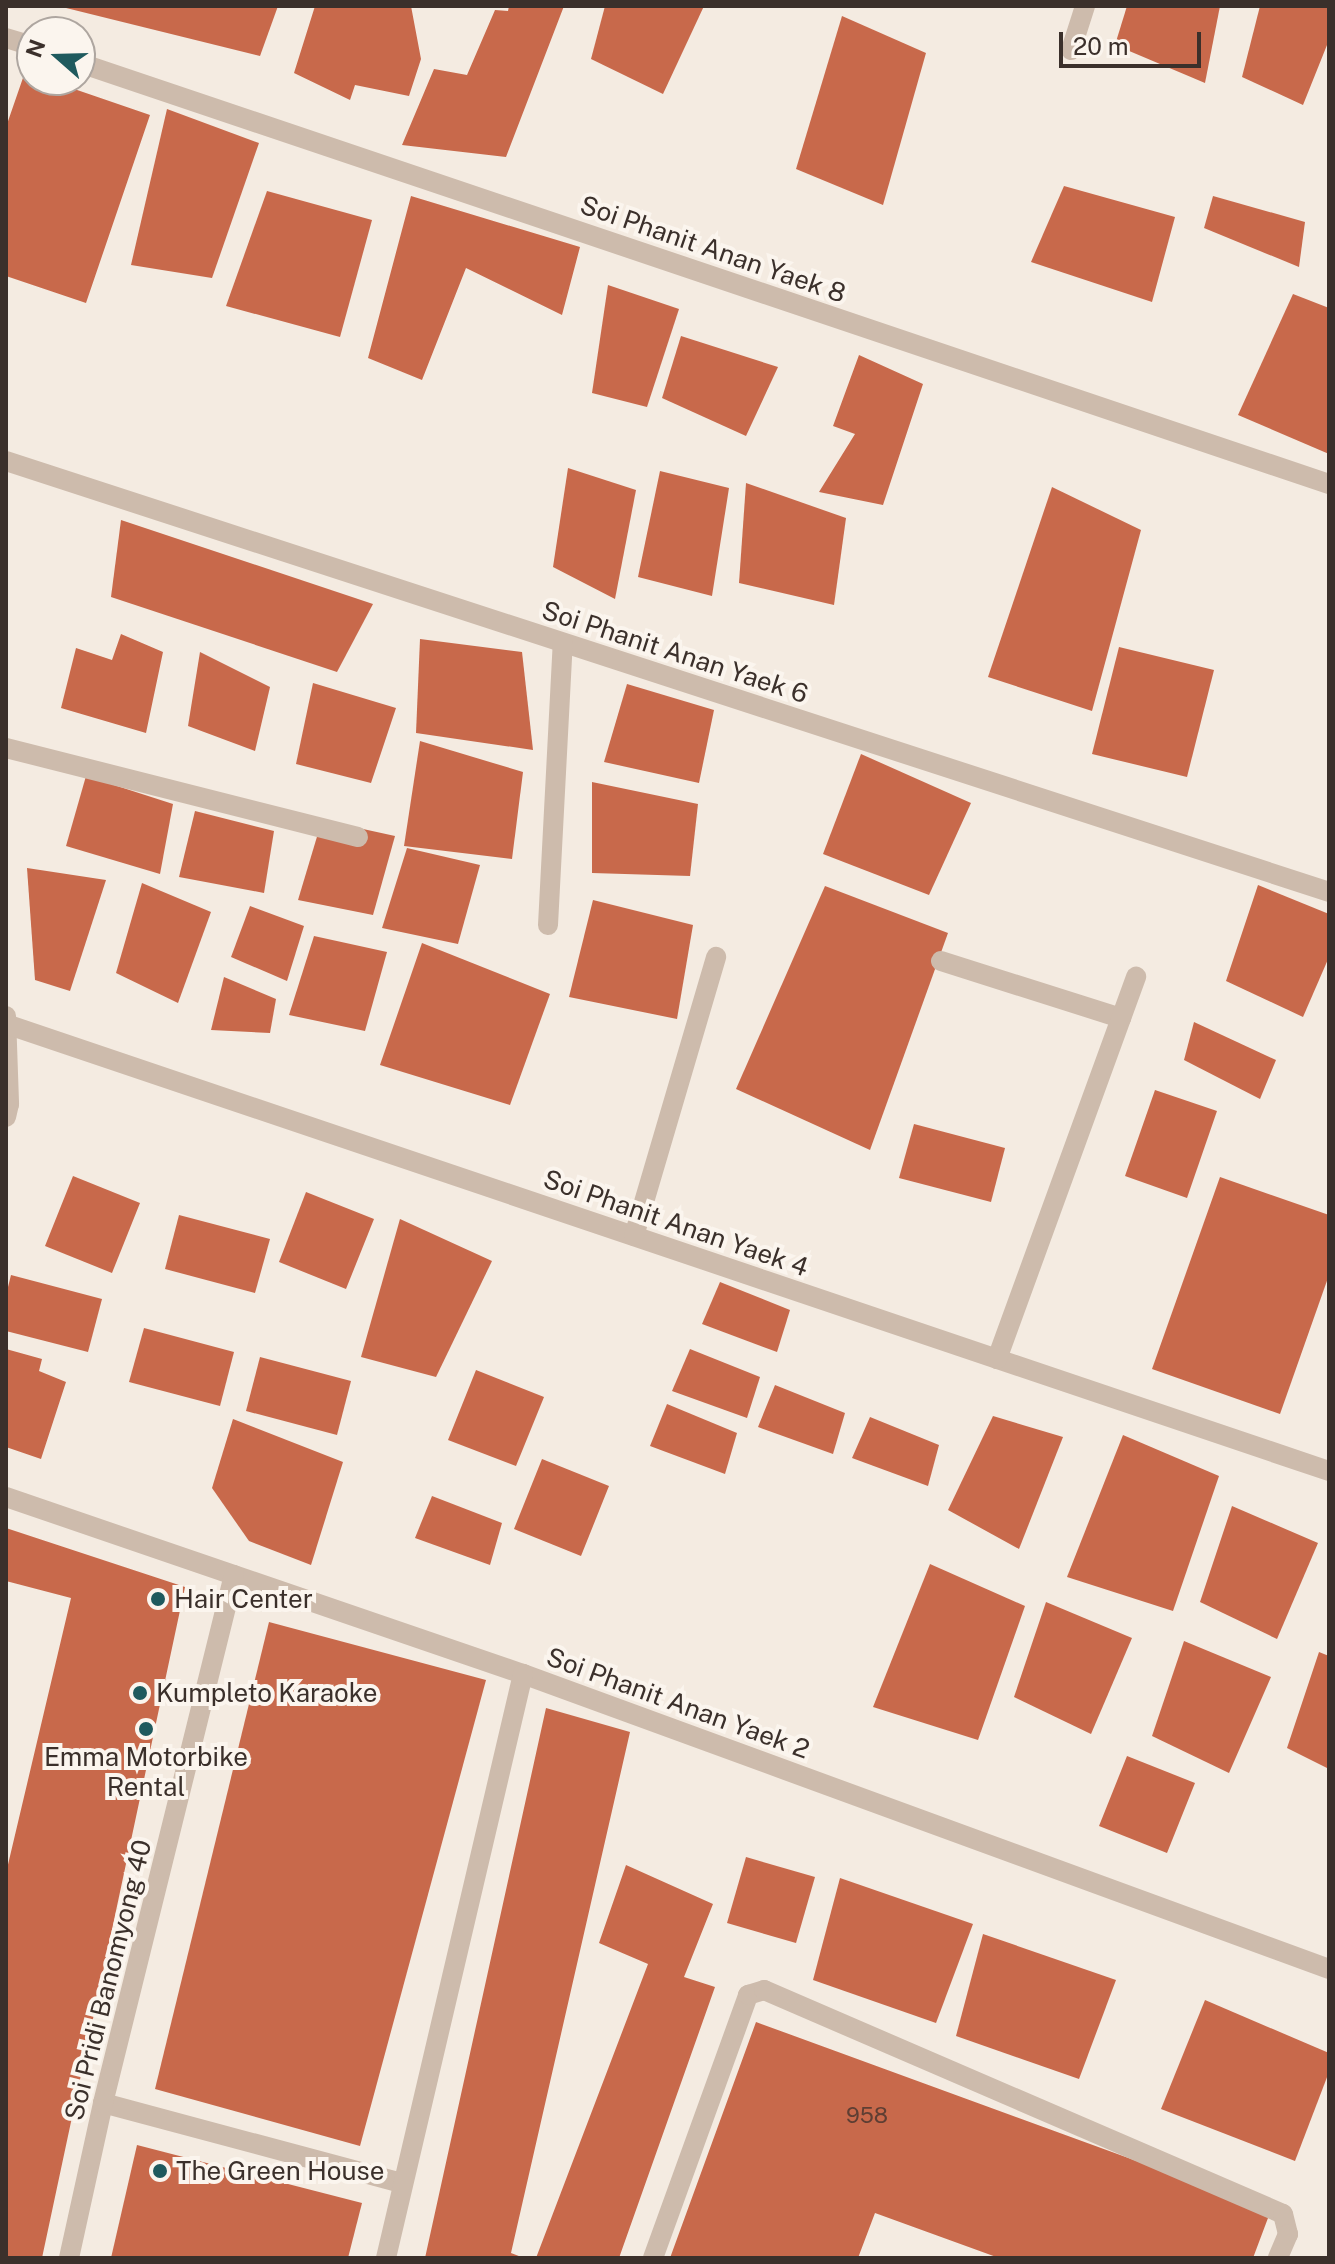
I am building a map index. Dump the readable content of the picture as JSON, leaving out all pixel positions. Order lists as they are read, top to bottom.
{
  "streets": {
    "street": [
      "Soi Phanit Anan Yaek 8",
      "Soi Phanit Anan Yaek 6",
      "Soi Phanit Anan Yaek 4",
      "Soi Phanit Anan Yaek 2",
      "Soi Pridi Banomyong 40"
    ]
  },
  "crossings": [
    ["Soi Phanit Anan Yaek 2", "Soi Pridi Banomyong 40"]
  ],
  "places": [
    "Hair Center",
    "Kumpleto Karaoke",
    "Emma Motorbike Rental",
    "The Green House"
  ],
  "house_numbers": ["958"],
  "scale_bar": "20 m",
  "north": "left"
}
